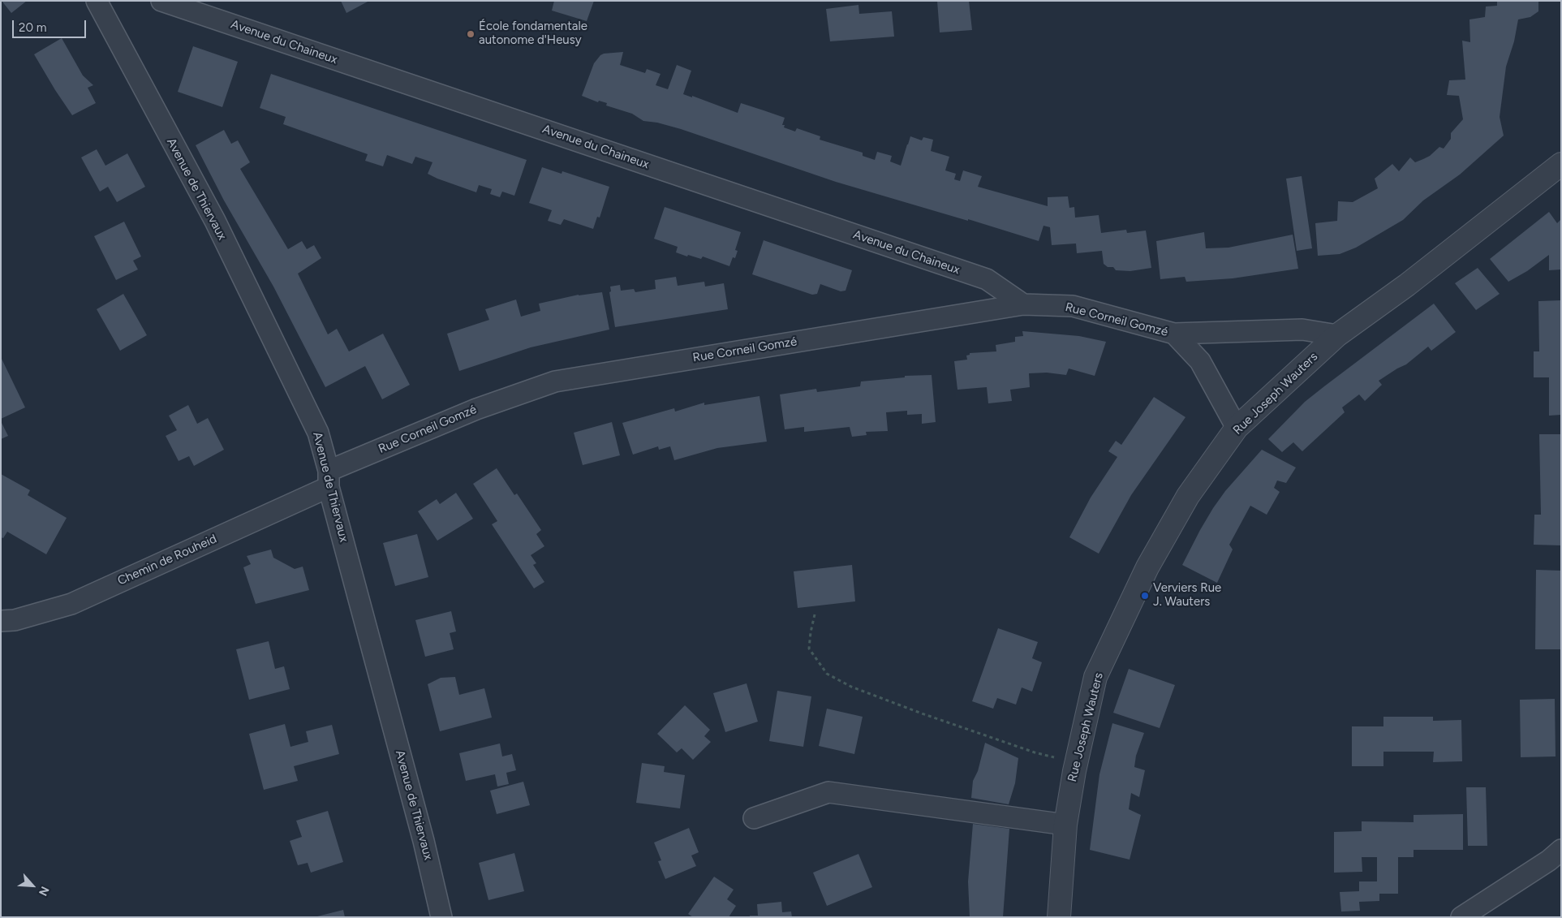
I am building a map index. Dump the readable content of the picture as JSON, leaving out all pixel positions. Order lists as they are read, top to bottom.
{
  "streets": {
    "street": [
      "Avenue du Chaineux",
      "Avenue de Thiervaux",
      "Rue Corneil Gomzé",
      "Rue Joseph Wauters",
      "Chemin de Rouheid"
    ]
  },
  "crossings": [
    ["Avenue du Chaineux", "Rue Corneil Gomzé"],
    ["Avenue de Thiervaux", "Rue Corneil Gomzé"],
    ["Avenue de Thiervaux", "Chemin de Rouheid"],
    ["Rue Corneil Gomzé", "Rue Joseph Wauters"],
    ["Rue Corneil Gomzé", "Chemin de Rouheid"]
  ],
  "places": ["École fondamentale autonome d'Heusy", "Verviers Rue J. Wauters"],
  "scale_bar": "20 m",
  "north": "bottom right"
}
